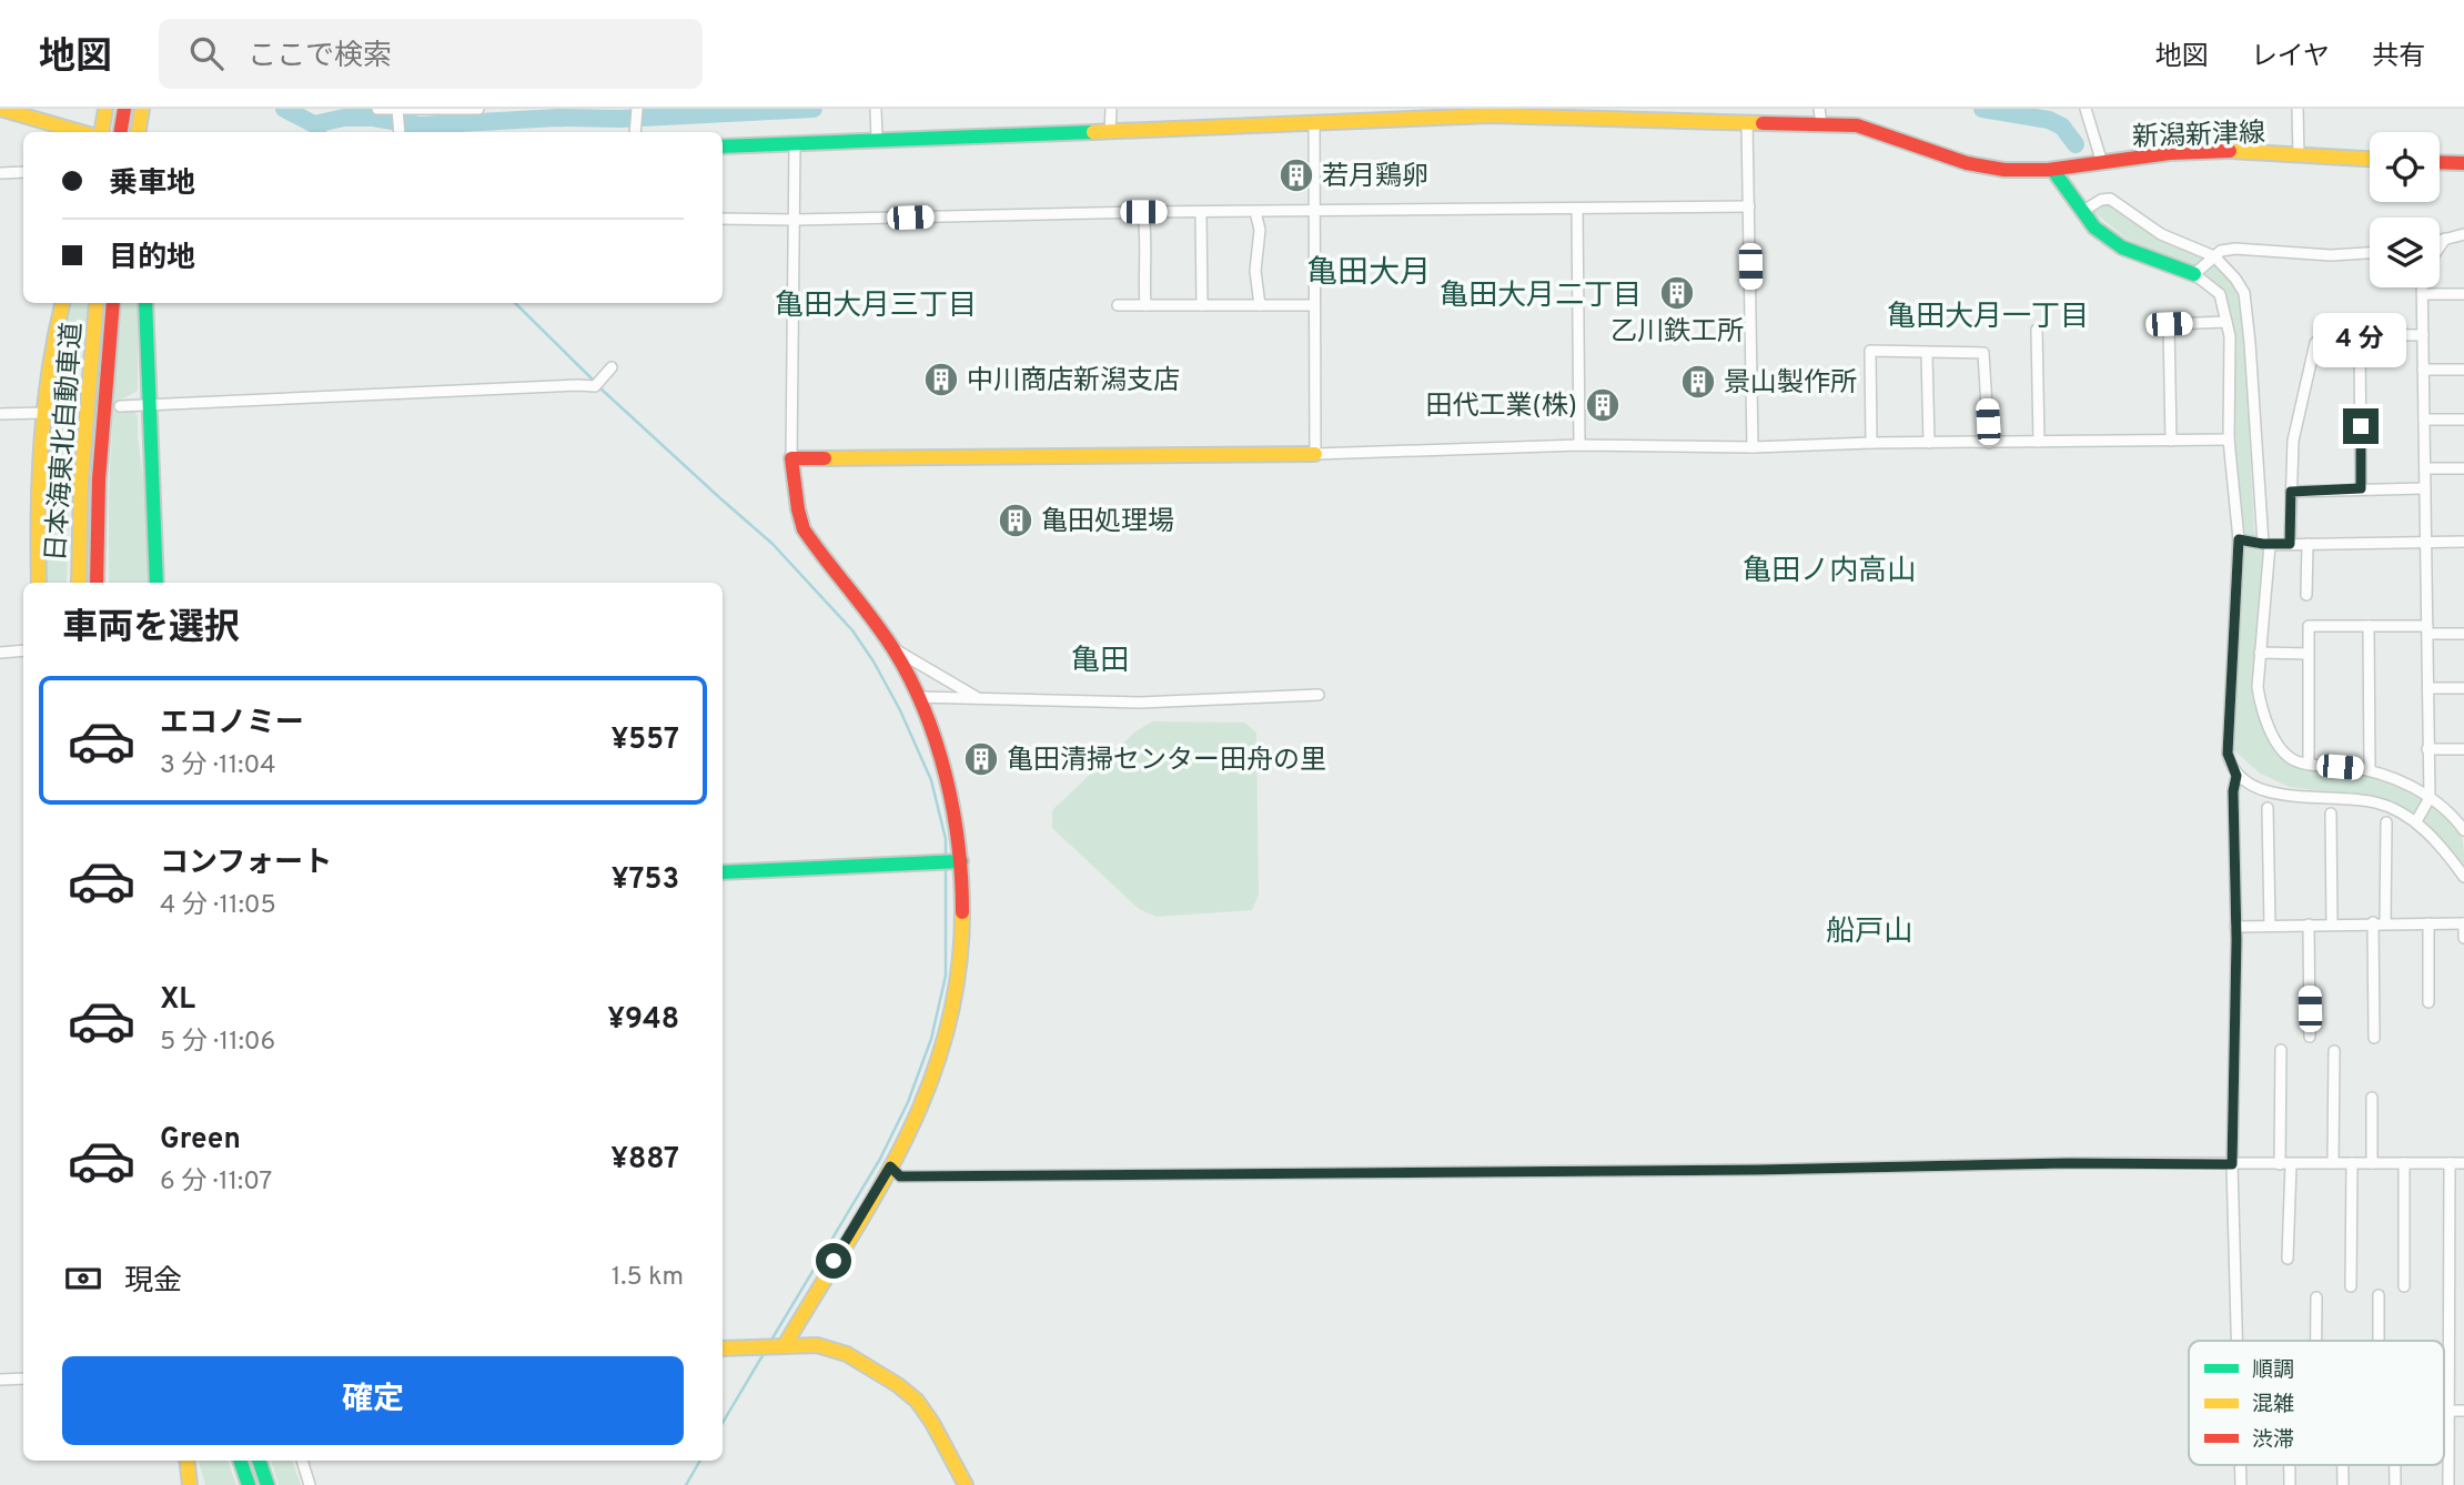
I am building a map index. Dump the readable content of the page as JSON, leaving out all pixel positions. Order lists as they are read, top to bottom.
{
  "streets": {
    "main road": ["新潟新津線", "日本海東北自動車道"]
  },
  "districts": [
    "亀田大月",
    "亀田大月二丁目",
    "亀田大月三丁目",
    "亀田大月一丁目",
    "亀田ノ内高山",
    "亀田",
    "船戸山"
  ],
  "places": {
    "building": [
      "若月鶏卵",
      "乙川鉄工所",
      "中川商店新潟支店",
      "景山製作所",
      "田代工業(株)",
      "亀田処理場",
      "亀田清掃センター田舟の里"
    ]
  },
  "legend": ["順調", "混雑", "渋滞"],
  "page": {
    "header": "地図",
    "search": "ここで検索",
    "nav": ["地図", "レイヤ", "共有"],
    "banner": ["乗車地", "目的地"],
    "bubble": "4 分",
    "heading": "車両を選択",
    "list": [
      {
        "name": "エコノミー",
        "note": "3 分 · 11:04",
        "value": "¥557"
      },
      {
        "name": "コンフォート",
        "note": "4 分 · 11:05",
        "value": "¥753"
      },
      {
        "name": "XL",
        "note": "5 分 · 11:06",
        "value": "¥948"
      },
      {
        "name": "Green",
        "note": "6 分 · 11:07",
        "value": "¥887"
      }
    ],
    "pay": ["現金", "1.5 km"],
    "buttons": "確定"
  }
}
